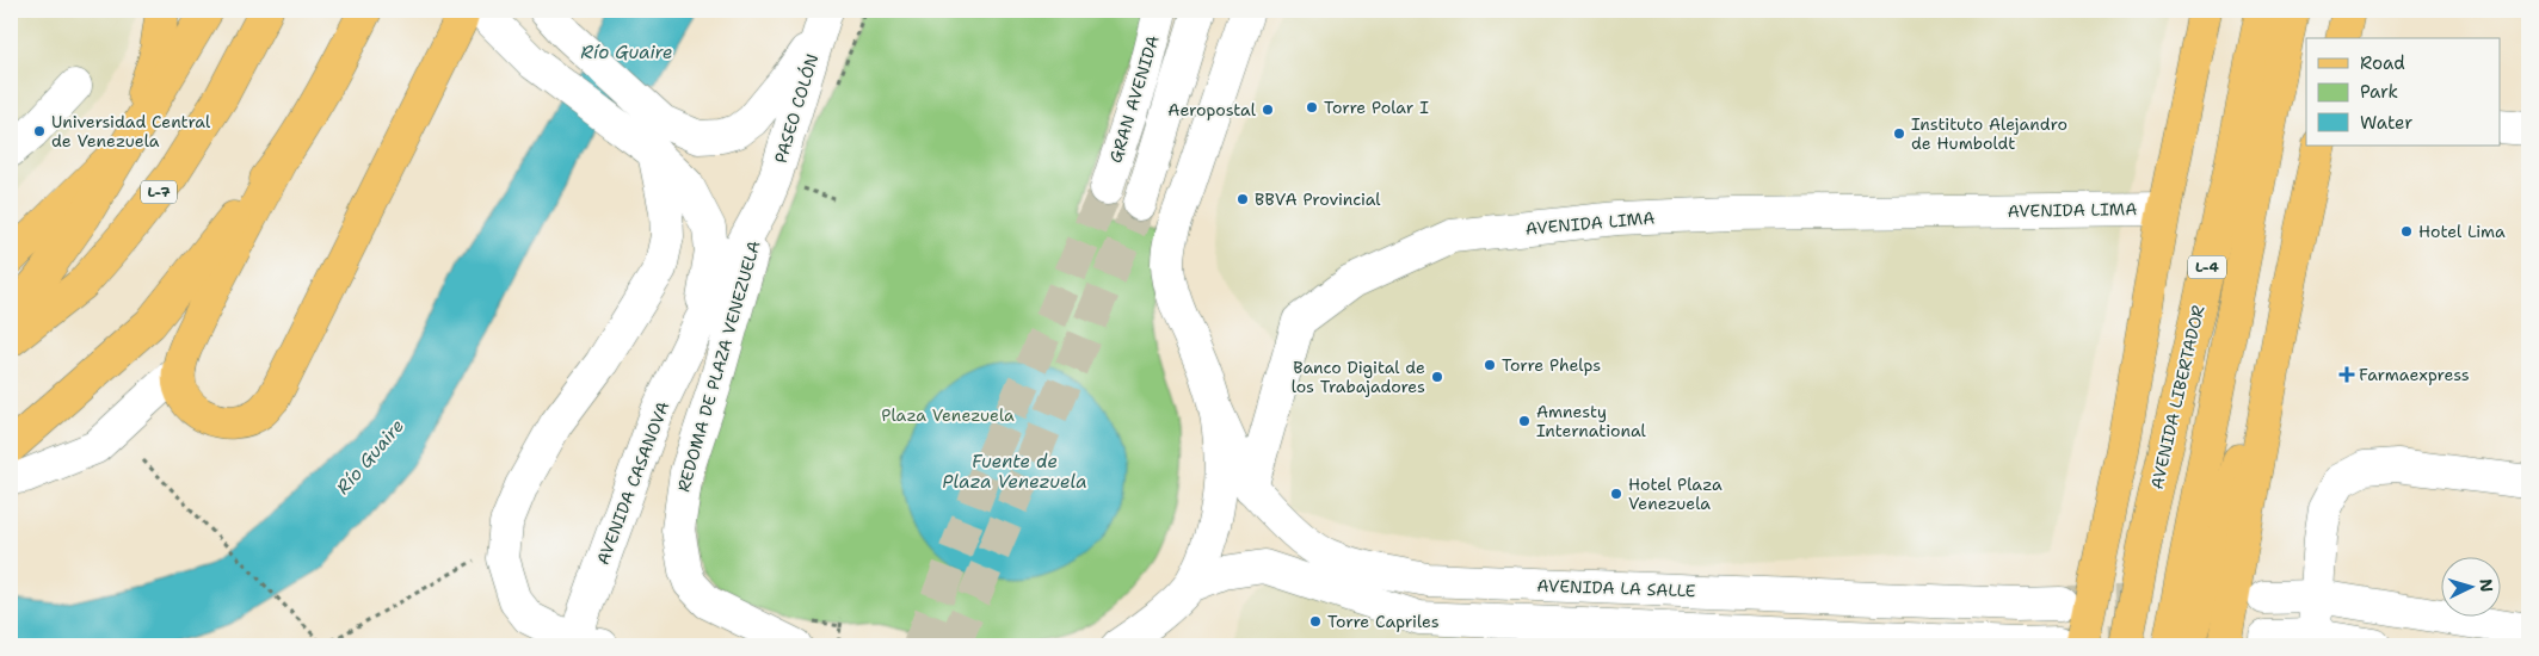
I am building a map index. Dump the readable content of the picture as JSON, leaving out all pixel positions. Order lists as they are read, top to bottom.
{
  "streets": {
    "main road": ["L-7", "L-4", "AVENIDA LIBERTADOR"],
    "street": [
      "GRAN AVENIDA",
      "PASEO COLÓN",
      "AVENIDA LIMA",
      "REDOMA DE PLAZA VENEZUELA",
      "AVENIDA CASANOVA",
      "AVENIDA LA SALLE"
    ]
  },
  "crossings": [
    ["PASEO COLÓN", "REDOMA DE PLAZA VENEZUELA"],
    ["PASEO COLÓN", "AVENIDA CASANOVA"],
    ["AVENIDA LIMA", "AVENIDA LA SALLE"],
    ["REDOMA DE PLAZA VENEZUELA", "AVENIDA CASANOVA"]
  ],
  "water": ["Río Guaire", "Fuente de Plaza Venezuela"],
  "parks": ["Plaza Venezuela"],
  "places": {
    "other": [
      "Torre Polar I",
      "Aeropostal",
      "Universidad Central de Venezuela",
      "Instituto Alejandro de Humboldt",
      "BBVA Provincial",
      "Hotel Lima",
      "Torre Phelps",
      "Banco Digital de los Trabajadores",
      "Amnesty International",
      "Hotel Plaza Venezuela",
      "Torre Capriles"
    ],
    "health": ["Farmaexpress"]
  },
  "legend": ["Road", "Park", "Water"],
  "north": "right"
}
